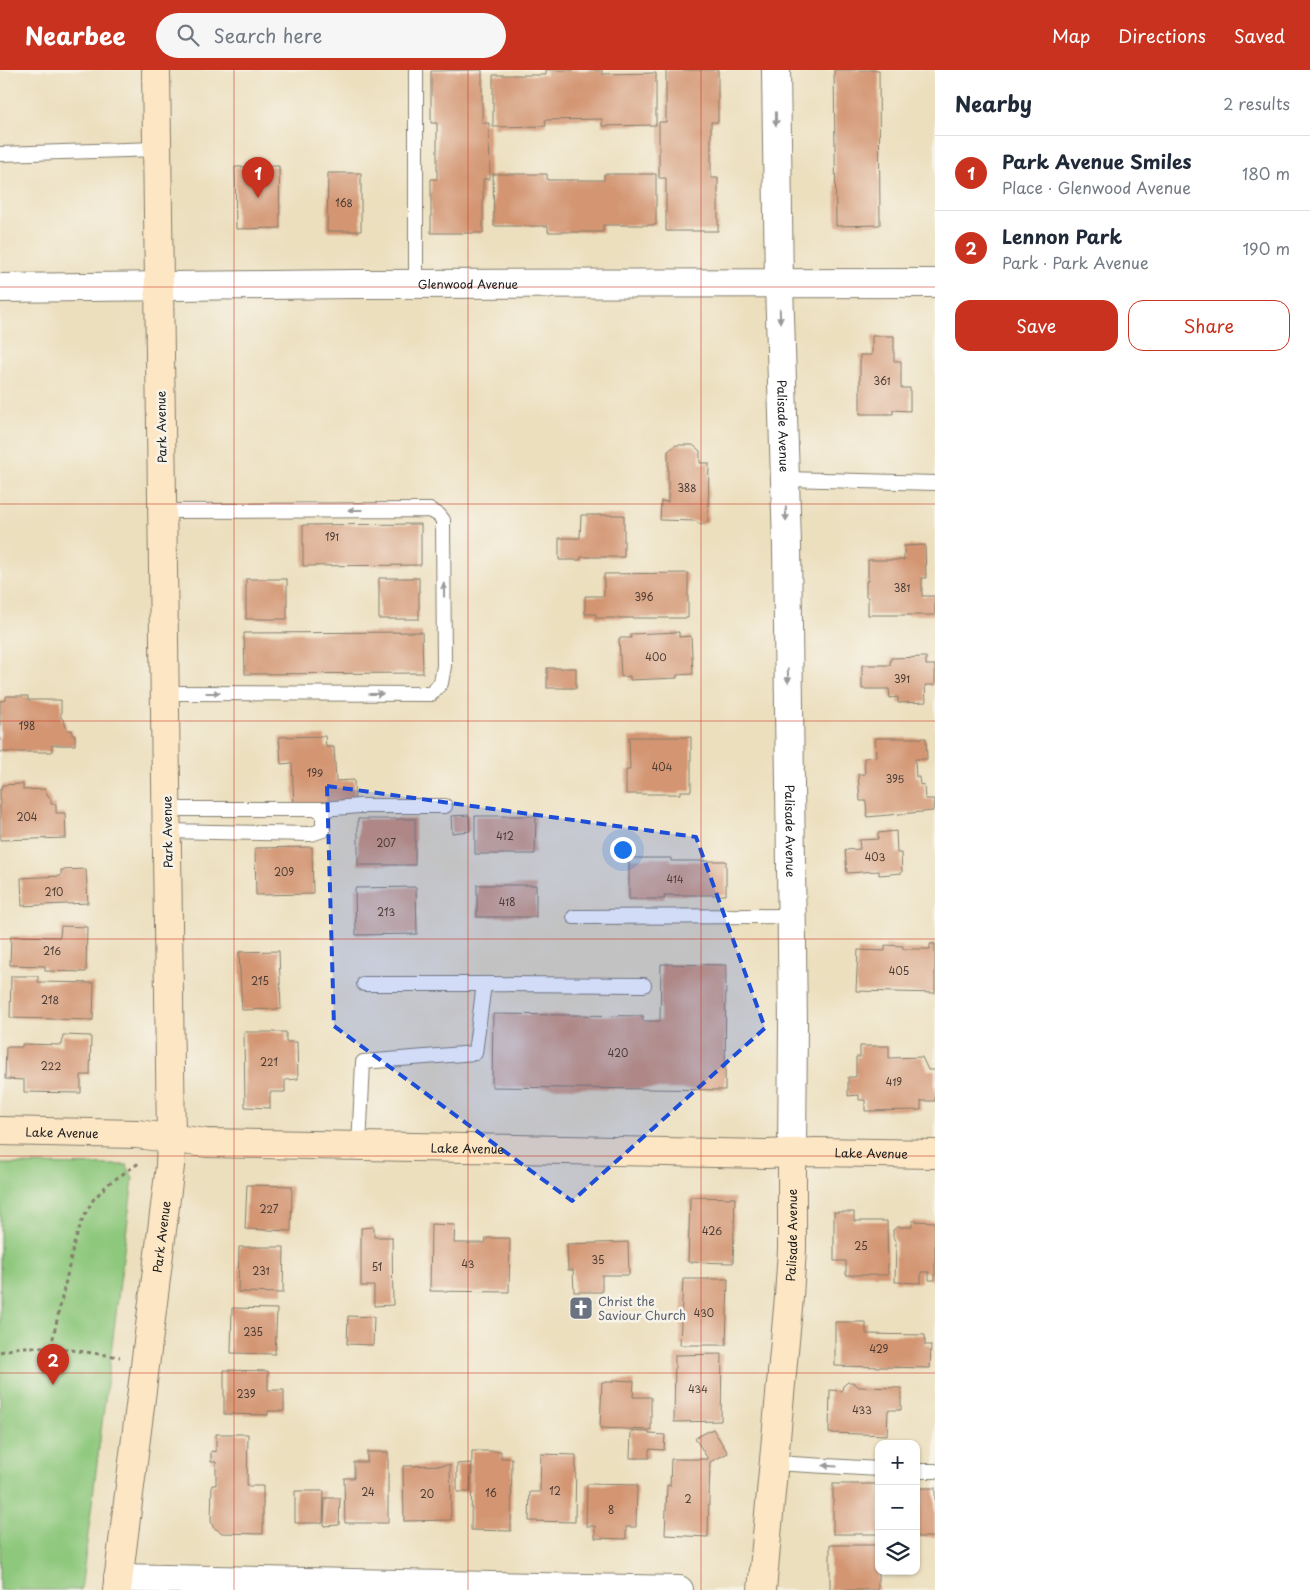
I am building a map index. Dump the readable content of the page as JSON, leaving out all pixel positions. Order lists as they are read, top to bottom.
{
  "streets": {
    "street": [
      "Glenwood Avenue",
      "Palisade Avenue",
      "Park Avenue",
      "Lake Avenue"
    ]
  },
  "crossings": [
    ["Glenwood Avenue", "Palisade Avenue"],
    ["Glenwood Avenue", "Park Avenue"],
    ["Palisade Avenue", "Lake Avenue"],
    ["Park Avenue", "Lake Avenue"]
  ],
  "one_way": ["Palisade Avenue"],
  "places": {
    "church": ["Christ the Saviour Church"]
  },
  "house_numbers": [
    "168",
    "361",
    "388",
    "191",
    "381",
    "396",
    "400",
    "391",
    "198",
    "404",
    "199",
    "395",
    "204",
    "412",
    "207",
    "403",
    "209",
    "414",
    "210",
    "418",
    "213",
    "216",
    "405",
    "215",
    "218",
    "420",
    "221",
    "222",
    "419",
    "227",
    "426",
    "25",
    "35",
    "43",
    "51",
    "231",
    "430",
    "235",
    "429",
    "434",
    "239",
    "433",
    "12",
    "24",
    "16",
    "20",
    "2",
    "8"
  ],
  "page": {
    "header": "Nearbee",
    "search": "Search here",
    "nav": ["Map", "Directions", "Saved"],
    "heading": ["Nearby", "2 results"],
    "list": [
      {
        "mark": "1",
        "name": "Park Avenue Smiles",
        "note": "Place · Glenwood Avenue",
        "value": "180 m"
      },
      {
        "mark": "2",
        "name": "Lennon Park",
        "note": "Park · Park Avenue",
        "value": "190 m"
      }
    ],
    "pins": ["1", "2"],
    "buttons": ["Save", "Share"],
    "map_buttons": ["+", "−"]
  }
}
